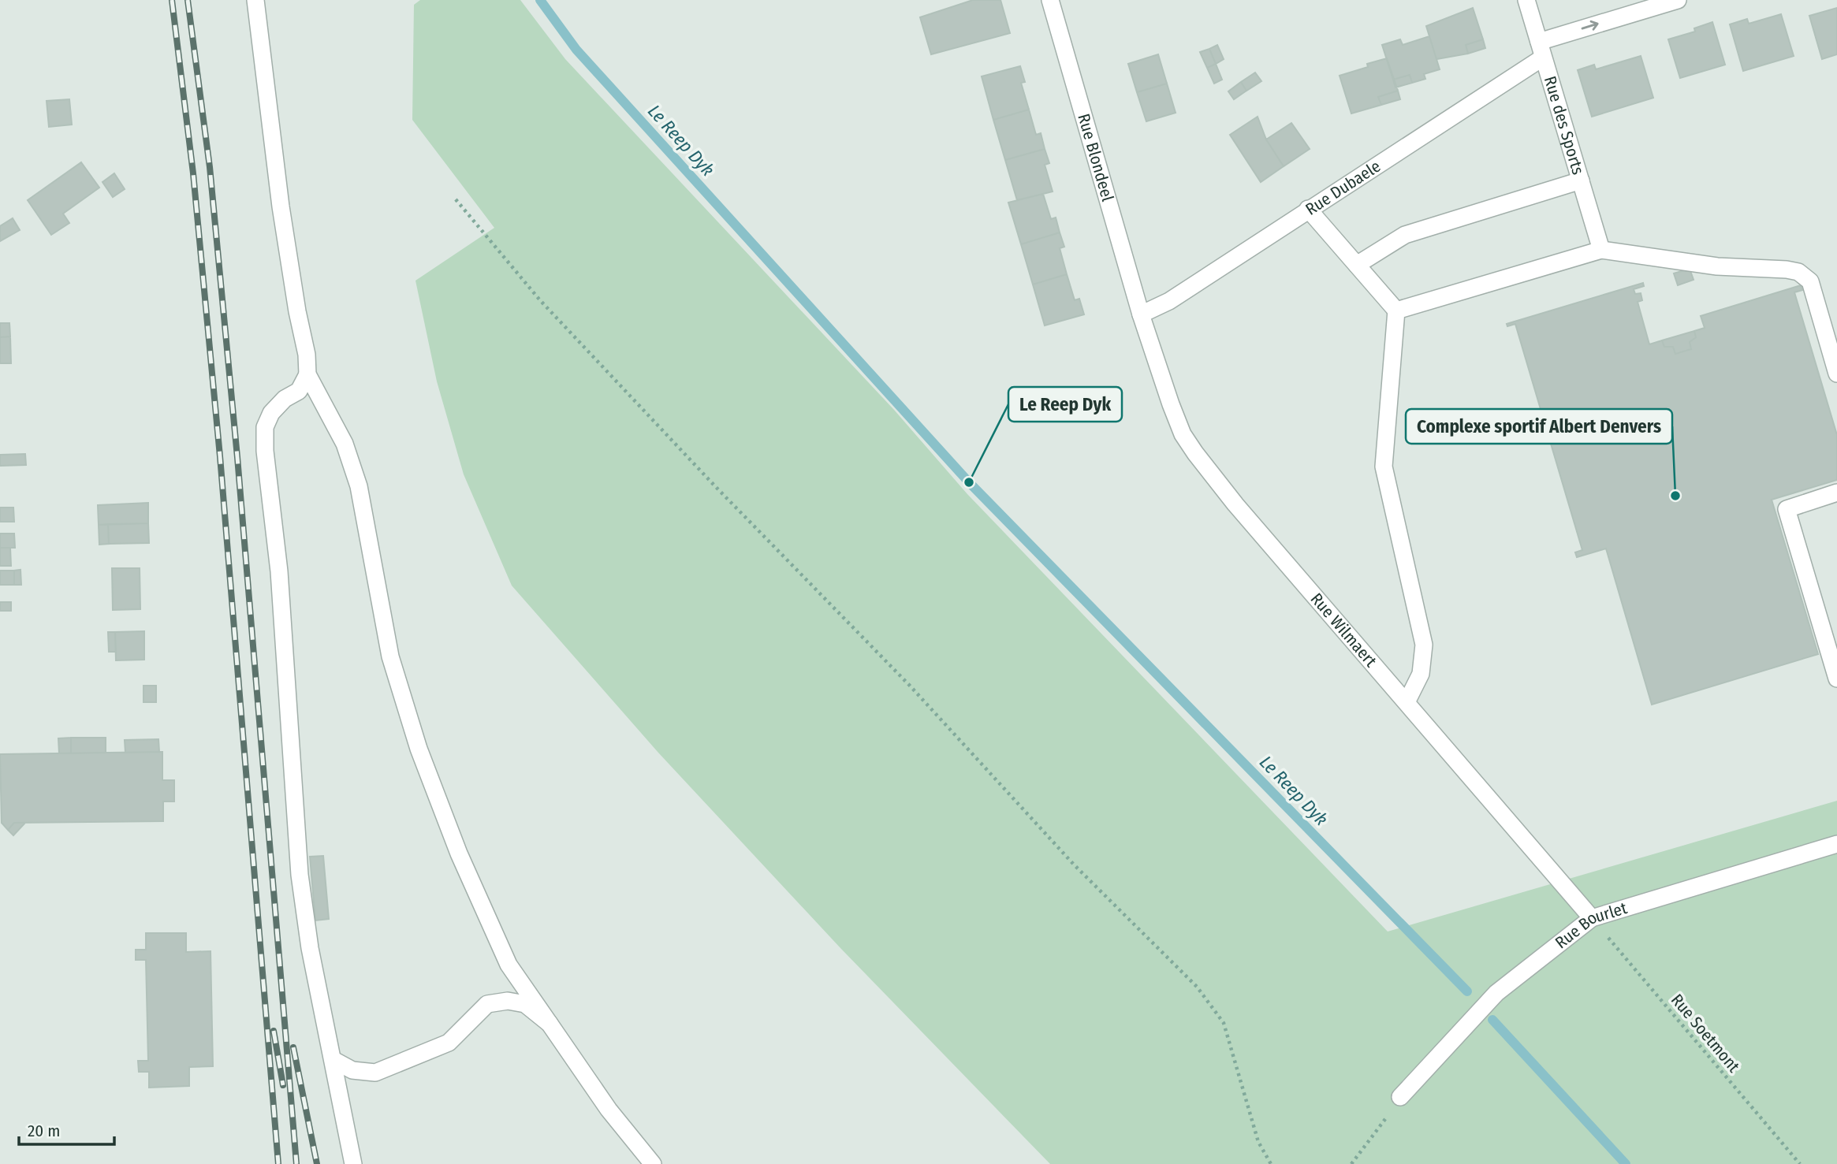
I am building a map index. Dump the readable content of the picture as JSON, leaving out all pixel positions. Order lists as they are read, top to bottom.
{
  "streets": {
    "street": [
      "Rue des Sports",
      "Rue Blondeel",
      "Rue Dubaele",
      "Rue Wilmaert",
      "Rue Bourlet"
    ],
    "path": ["Rue Soetmont"]
  },
  "crossings": [
    ["Rue des Sports", "Rue Dubaele"],
    ["Rue Blondeel", "Rue Dubaele"],
    ["Rue Blondeel", "Rue Wilmaert"],
    ["Rue Dubaele", "Rue Wilmaert"],
    ["Rue Wilmaert", "Rue Bourlet"],
    ["Rue Wilmaert", "Rue Soetmont"],
    ["Rue Bourlet", "Rue Soetmont"]
  ],
  "water": ["Le Reep Dyk"],
  "places": ["Le Reep Dyk", "Complexe sportif Albert Denvers"],
  "scale_bar": "20 m"
}
